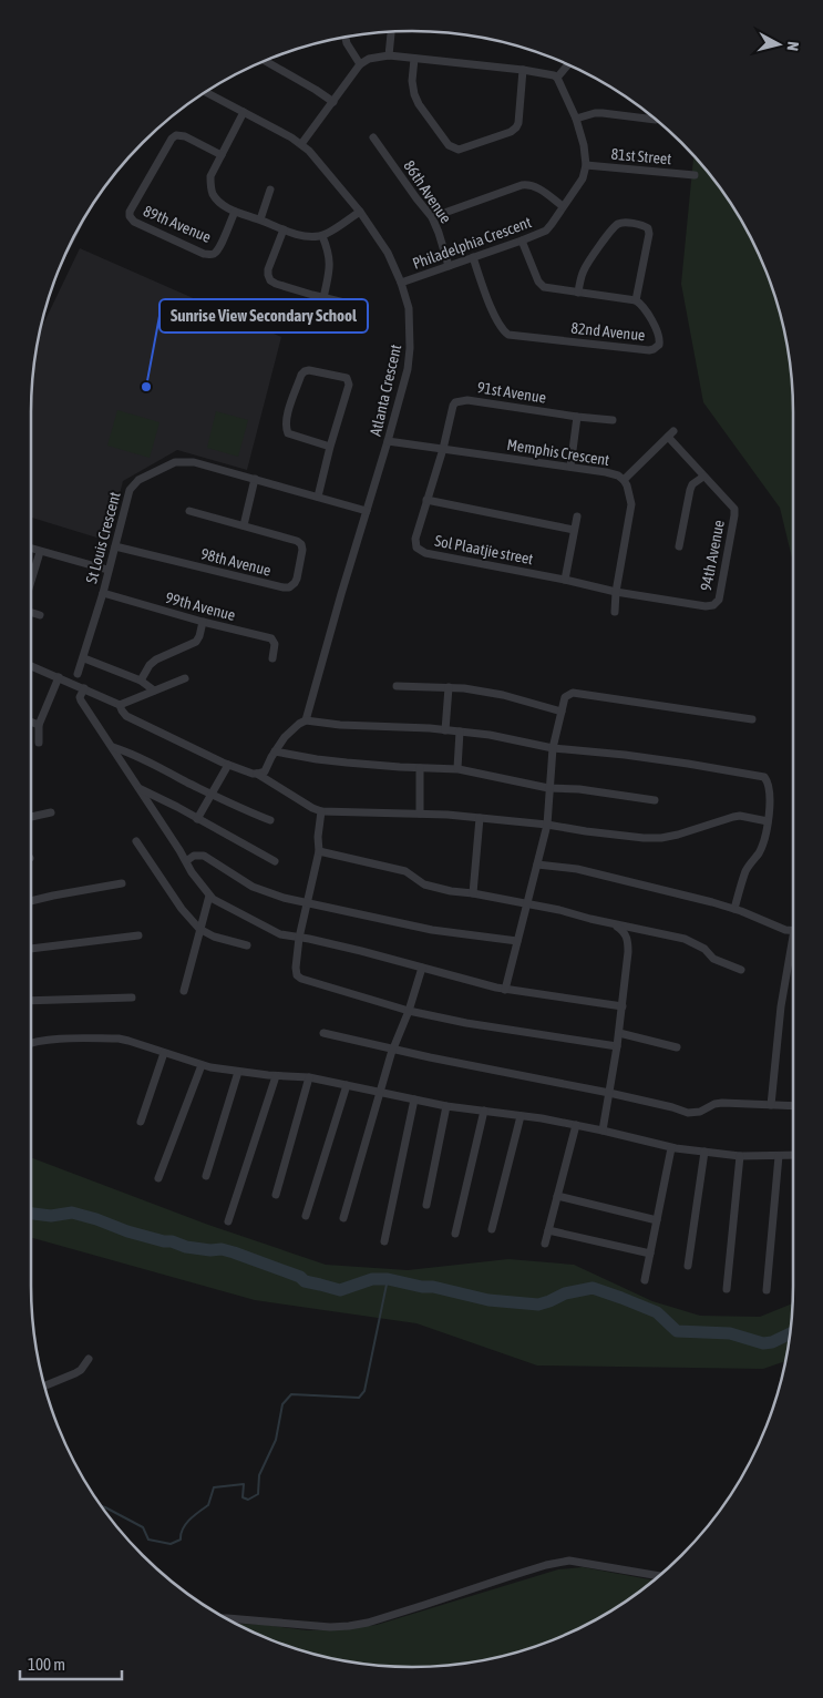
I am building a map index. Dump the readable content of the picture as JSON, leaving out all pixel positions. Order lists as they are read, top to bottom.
{
  "streets": {
    "street": [
      "81st Street",
      "86th Avenue",
      "89th Avenue",
      "Philadelphia Crescent",
      "82nd Avenue",
      "Atlanta Crescent",
      "91st Avenue",
      "Memphis Crescent",
      "St Louis Crescent",
      "Sol Plaatjie street",
      "94th Avenue",
      "98th Avenue",
      "99th Avenue"
    ]
  },
  "crossings": [
    ["81st Street", "Philadelphia Crescent"],
    ["86th Avenue", "Philadelphia Crescent"],
    ["Philadelphia Crescent", "82nd Avenue"],
    ["Philadelphia Crescent", "Atlanta Crescent"],
    ["Atlanta Crescent", "Memphis Crescent"],
    ["Atlanta Crescent", "St Louis Crescent"],
    ["91st Avenue", "Memphis Crescent"],
    ["91st Avenue", "Sol Plaatjie street"],
    ["Memphis Crescent", "Sol Plaatjie street"],
    ["Memphis Crescent", "94th Avenue"],
    ["St Louis Crescent", "98th Avenue"],
    ["St Louis Crescent", "99th Avenue"],
    ["Sol Plaatjie street", "94th Avenue"]
  ],
  "places": ["Sunrise View Secondary School"],
  "scale_bar": "100 m",
  "north": "right"
}
